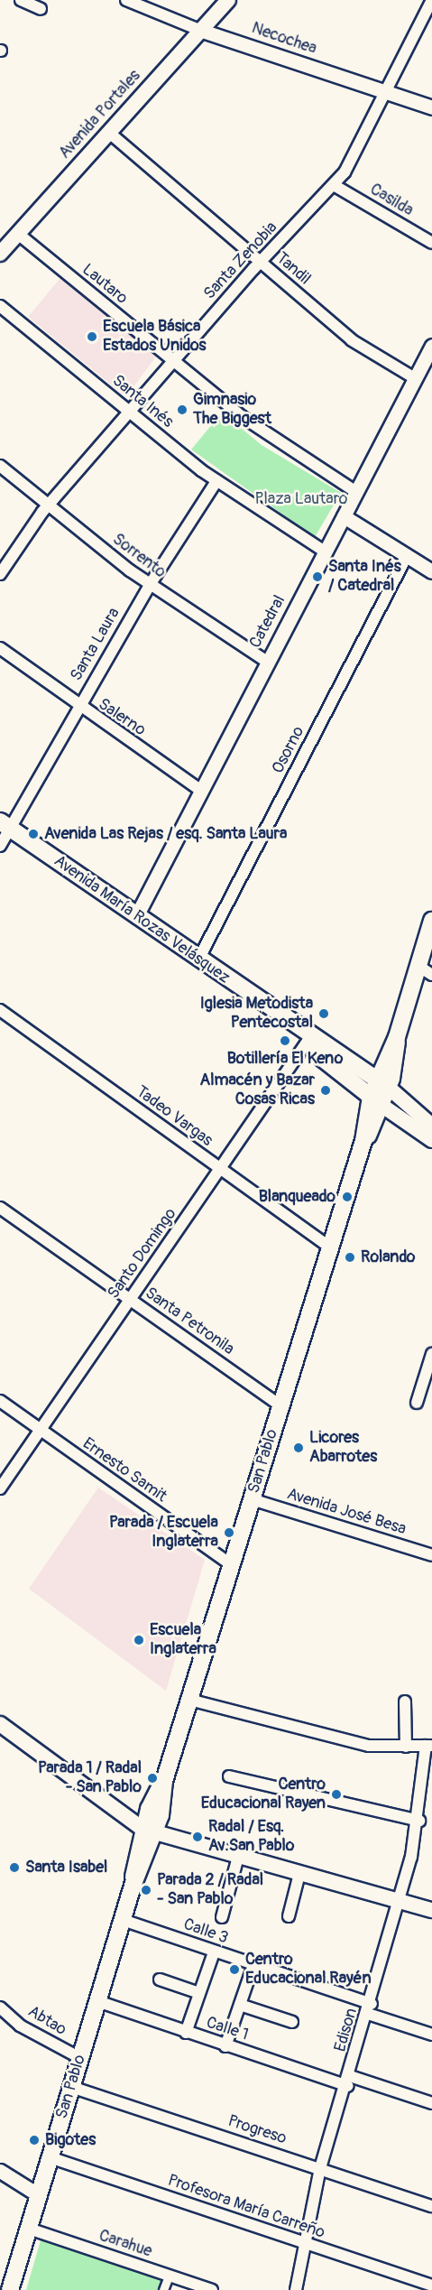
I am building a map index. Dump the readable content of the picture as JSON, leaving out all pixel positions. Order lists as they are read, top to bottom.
{
  "streets": {
    "main road": ["Avenida Portales", "Avenida María Rozas Velásquez", "San Pablo"],
    "street": [
      "Necochea",
      "Casilda",
      "Santa Zenobia",
      "Tandil",
      "Lautaro",
      "Santa Inés",
      "Sorrento",
      "Catedral",
      "Santa Laura",
      "Salerno",
      "Osorno",
      "Tadeo Vargas",
      "Santo Domingo",
      "Santa Petronila",
      "Ernesto Samit",
      "Avenida José Besa",
      "Calle 3",
      "Abtao",
      "Calle 1",
      "Edison",
      "Progreso",
      "Profesora María Carreño",
      "Carahue"
    ]
  },
  "crossings": [
    ["Necochea", "Avenida Portales"],
    ["Necochea", "Santa Zenobia"],
    ["Avenida Portales", "Tandil"],
    ["Avenida Portales", "Lautaro"],
    ["Casilda", "Santa Zenobia"],
    ["Santa Zenobia", "Tandil"],
    ["Santa Zenobia", "Lautaro"],
    ["Santa Zenobia", "Santa Inés"],
    ["Santa Zenobia", "Sorrento"],
    ["Tandil", "Catedral"],
    ["Lautaro", "Catedral"],
    ["Santa Inés", "Catedral"],
    ["Santa Inés", "Santa Laura"],
    ["Sorrento", "Catedral"],
    ["Sorrento", "Santa Laura"],
    ["Catedral", "Salerno"],
    ["Catedral", "Avenida María Rozas Velásquez"],
    ["Santa Laura", "Salerno"],
    ["Santa Laura", "Avenida María Rozas Velásquez"],
    ["Osorno", "Avenida María Rozas Velásquez"],
    ["Avenida María Rozas Velásquez", "Santo Domingo"],
    ["Avenida María Rozas Velásquez", "San Pablo"],
    ["Tadeo Vargas", "Santo Domingo"],
    ["Tadeo Vargas", "San Pablo"],
    ["Santo Domingo", "Santa Petronila"],
    ["Santo Domingo", "Ernesto Samit"],
    ["Santa Petronila", "San Pablo"],
    ["San Pablo", "Ernesto Samit"],
    ["San Pablo", "Avenida José Besa"],
    ["San Pablo", "Calle 3"],
    ["San Pablo", "Abtao"],
    ["San Pablo", "Calle 1"],
    ["San Pablo", "Progreso"],
    ["San Pablo", "Profesora María Carreño"],
    ["San Pablo", "Carahue"],
    ["Calle 3", "Edison"],
    ["Calle 1", "Edison"],
    ["Edison", "Progreso"],
    ["Edison", "Profesora María Carreño"]
  ],
  "parks": ["Plaza Lautaro"],
  "places": [
    "Escuela Básica Estados Unidos",
    "Gimnasio The Biggest",
    "Santa Inés / Catedral",
    "Avenida Las Rejas / esq. Santa Laura",
    "Iglesia Metodista Pentecostal",
    "Botillería El Keno",
    "Almacén y Bazar Cosas Ricas",
    "Blanqueado",
    "Rolando",
    "Licores Abarrotes",
    "Parada / Escuela Inglaterra",
    "Escuela Inglaterra",
    "Parada 1 / Radal - San Pablo",
    "Centro Educacional Rayen",
    "Radal / Esq. Av.San Pablo",
    "Santa Isabel",
    "Parada 2 / Radal - San Pablo",
    "Centro Educacional Rayén",
    "Bigotes"
  ]
}
